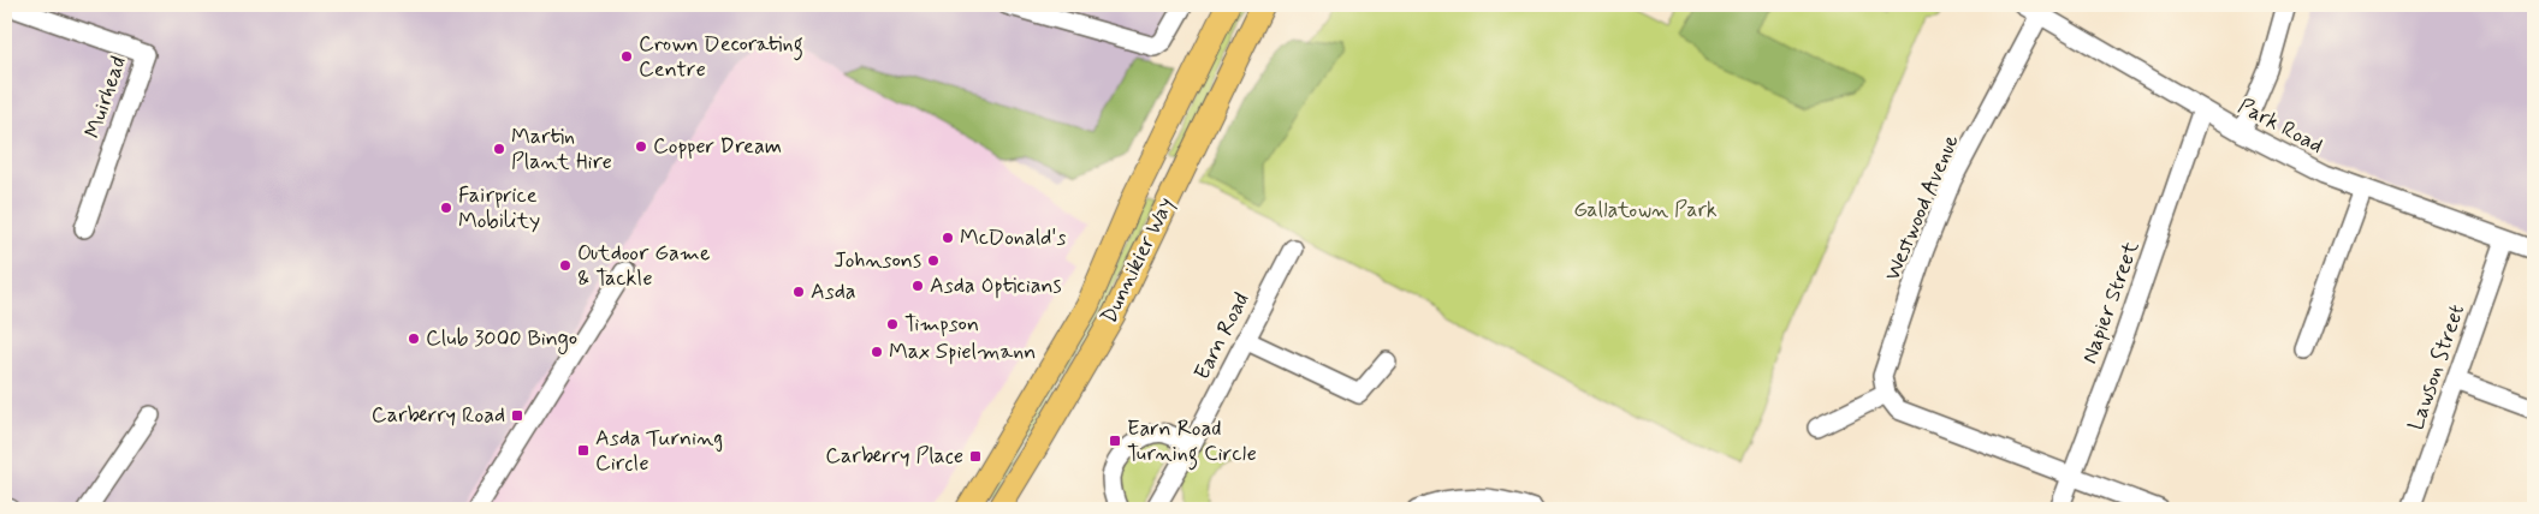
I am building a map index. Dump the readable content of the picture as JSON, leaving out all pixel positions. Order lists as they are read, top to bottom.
{
  "streets": {
    "main road": ["Dunnikier Way"],
    "street": [
      "Muirhead",
      "Park Road",
      "Westwood Avenue",
      "Napier Street",
      "Earn Road",
      "Lawson Street"
    ]
  },
  "crossings": [
    ["Park Road", "Westwood Avenue"],
    ["Park Road", "Napier Street"],
    ["Park Road", "Lawson Street"]
  ],
  "parks": ["Gallatown Park"],
  "places": {
    "other": [
      "Crown Decorating Centre",
      "Copper Dream",
      "Martin Plant Hire",
      "Fairprice Mobility",
      "McDonald's",
      "Johnsons",
      "Outdoor Game & Tackle",
      "Asda Opticians",
      "Asda",
      "Timpson",
      "Club 3000 Bingo",
      "Max Spielmann"
    ],
    "transit": [
      "Carberry Road",
      "Earn Road Turning Circle",
      "Asda Turning Circle",
      "Carberry Place"
    ]
  }
}
